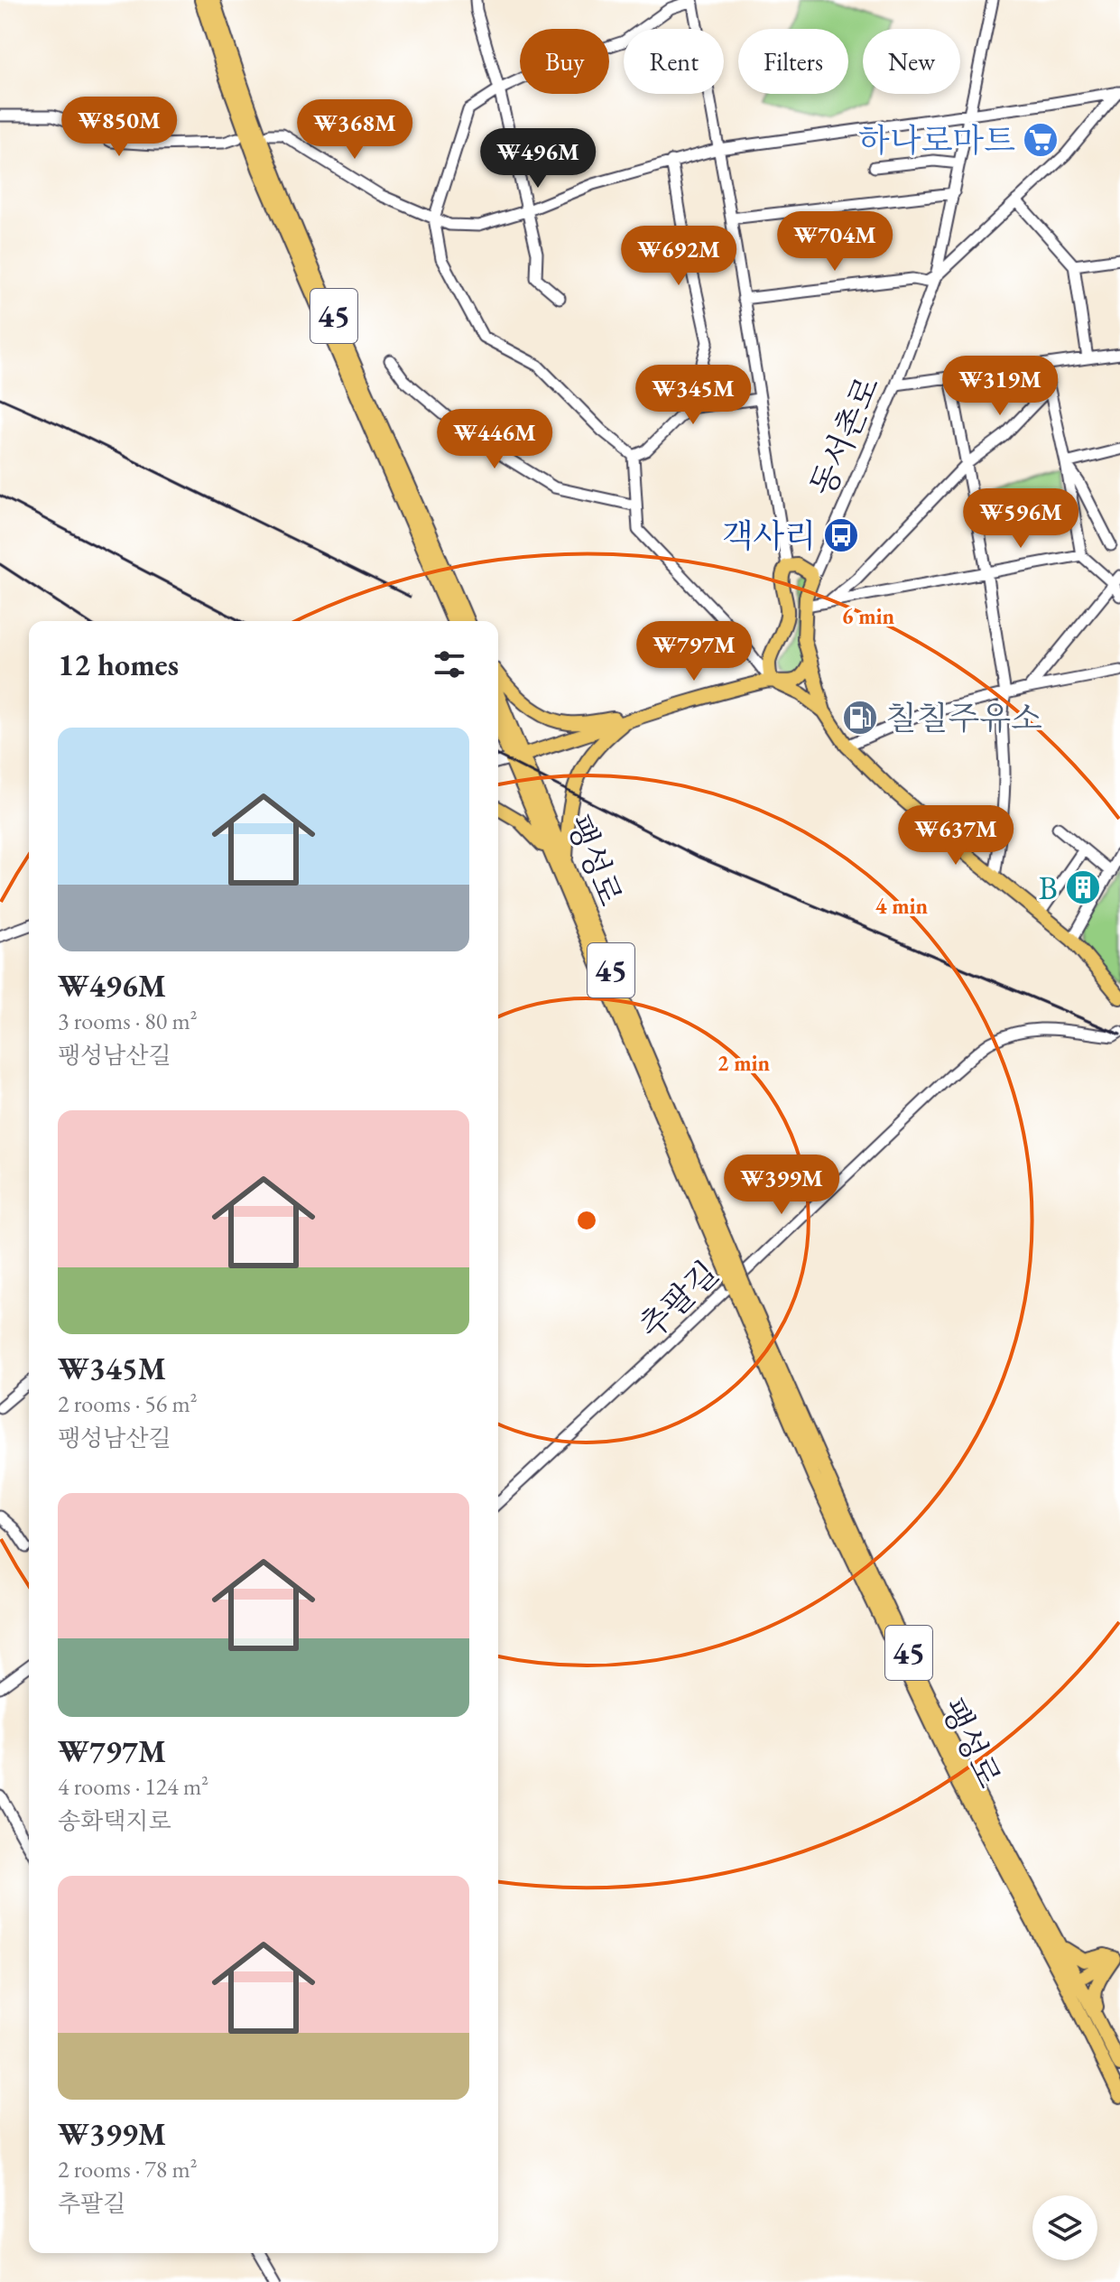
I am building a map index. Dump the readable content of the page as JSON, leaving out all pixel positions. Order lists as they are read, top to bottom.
{
  "streets": {
    "main road": ["45", "동서촌로", "팽성로"],
    "street": ["추팔길"]
  },
  "places": {
    "supermarket": ["하나로마트"],
    "bus stop": ["객사리"],
    "fuel station": ["칠칠주유소"],
    "building": ["B"]
  },
  "page": {
    "chip": [
      "Buy",
      "Rent",
      "Filters",
      "New"
    ],
    "price": [
      "₩850M",
      "₩368M",
      "₩496M",
      "₩704M",
      "₩692M",
      "₩319M",
      "₩345M",
      "₩446M",
      "₩596M",
      "₩797M",
      "₩637M",
      "₩399M"
    ],
    "heading": "12 homes",
    "list": [
      {
        "name": "₩496M",
        "note": "3 rooms · 80 m² · 팽성남산길"
      },
      {
        "name": "₩345M",
        "note": "2 rooms · 56 m² · 팽성남산길"
      },
      {
        "name": "₩797M",
        "note": "4 rooms · 124 m² · 송화택지로"
      },
      {
        "name": "₩399M",
        "note": "2 rooms · 78 m² · 추팔길"
      }
    ]
  },
  "rings": ["6 min", "4 min", "2 min"]
}
